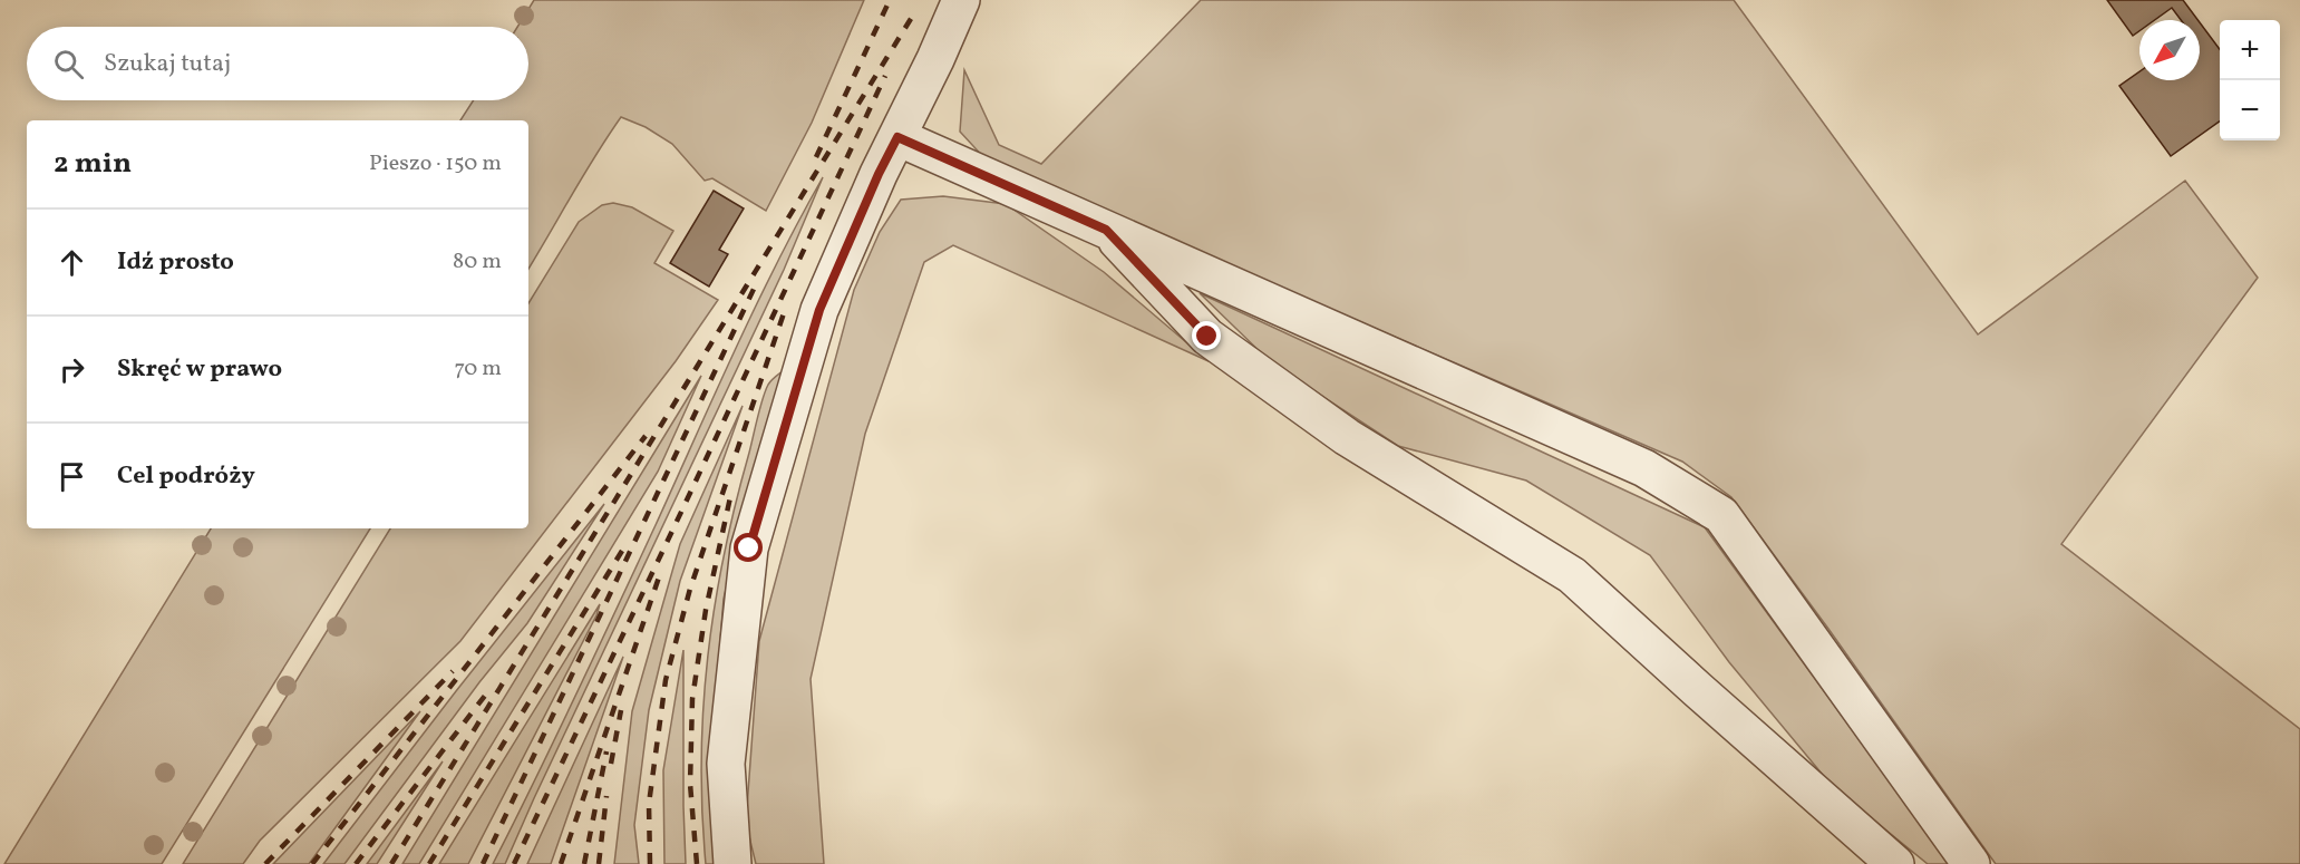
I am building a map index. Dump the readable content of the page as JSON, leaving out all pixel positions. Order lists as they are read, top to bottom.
{
  "north": "bottom left",
  "page": {
    "map_buttons": ["+", "−"],
    "search": "Szukaj tutaj",
    "heading": ["2 min", "Pieszo · 150 m"],
    "list": [
      ["Idź prosto", "80 m"],
      ["Skręć w prawo", "70 m"],
      "Cel podróży"
    ]
  }
}
